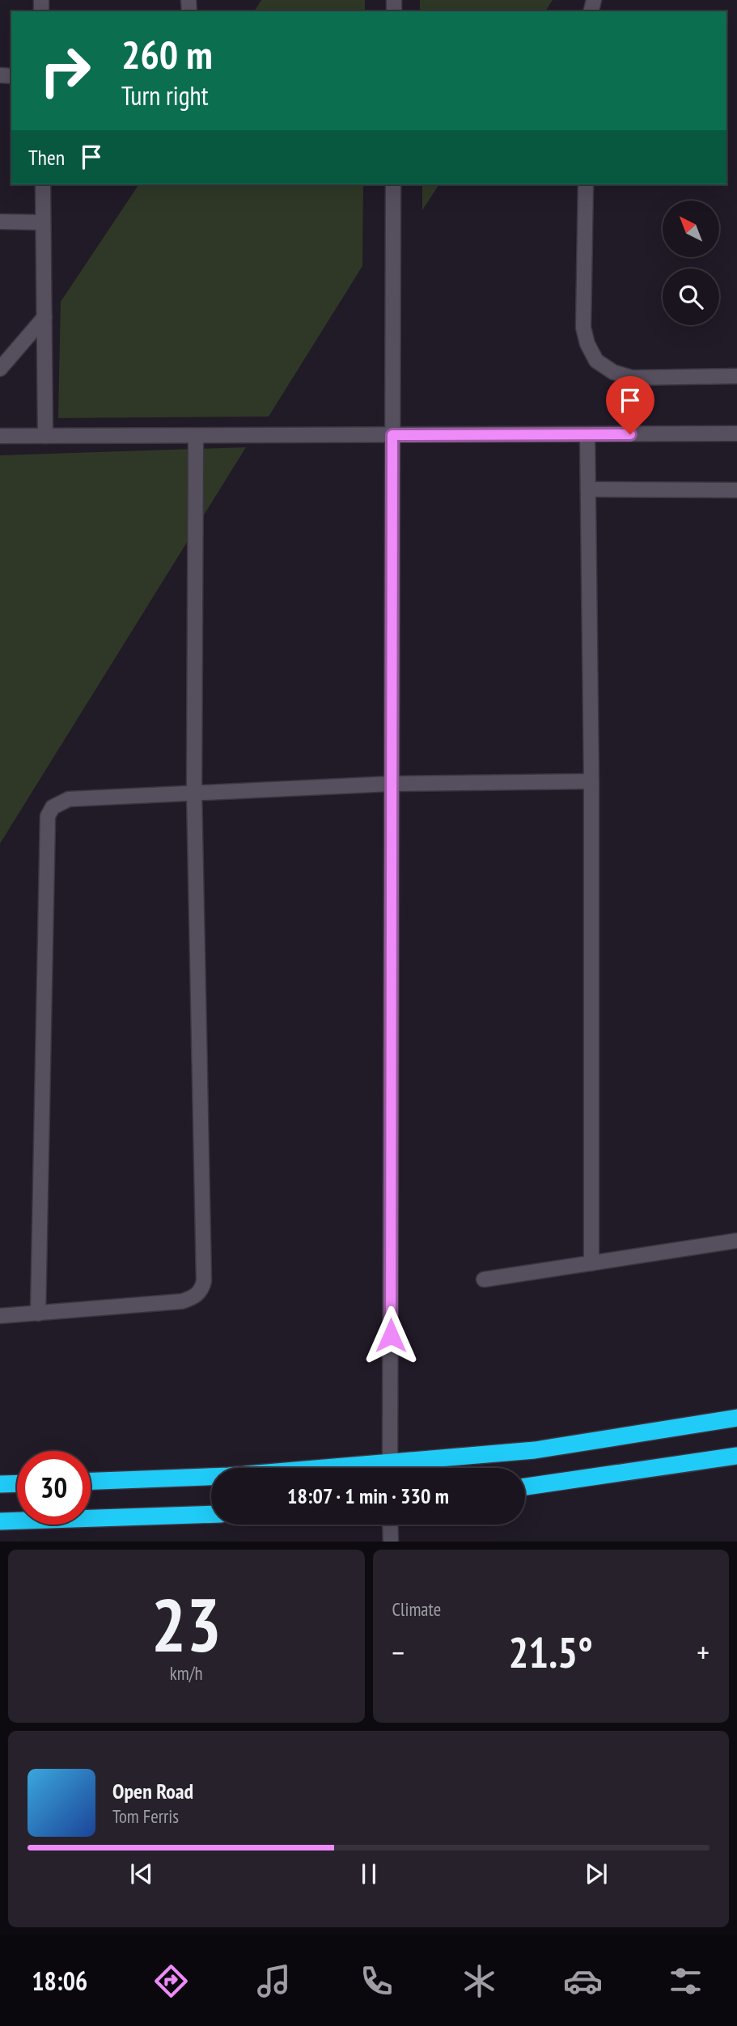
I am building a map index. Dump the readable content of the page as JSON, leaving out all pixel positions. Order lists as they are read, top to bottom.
{
  "north": "top left",
  "page": {
    "turn": ["260 m", "Turn right"],
    "then": "Then",
    "limit": "30",
    "trip": "18:07 · 1 min · 330 m",
    "tile": [
      ["23", "km/h"],
      "Climate"
    ],
    "heat": ["−", "21.5°", "+"],
    "song": ["Open Road", "Tom Ferris"],
    "tabs": "18:06"
  }
}
